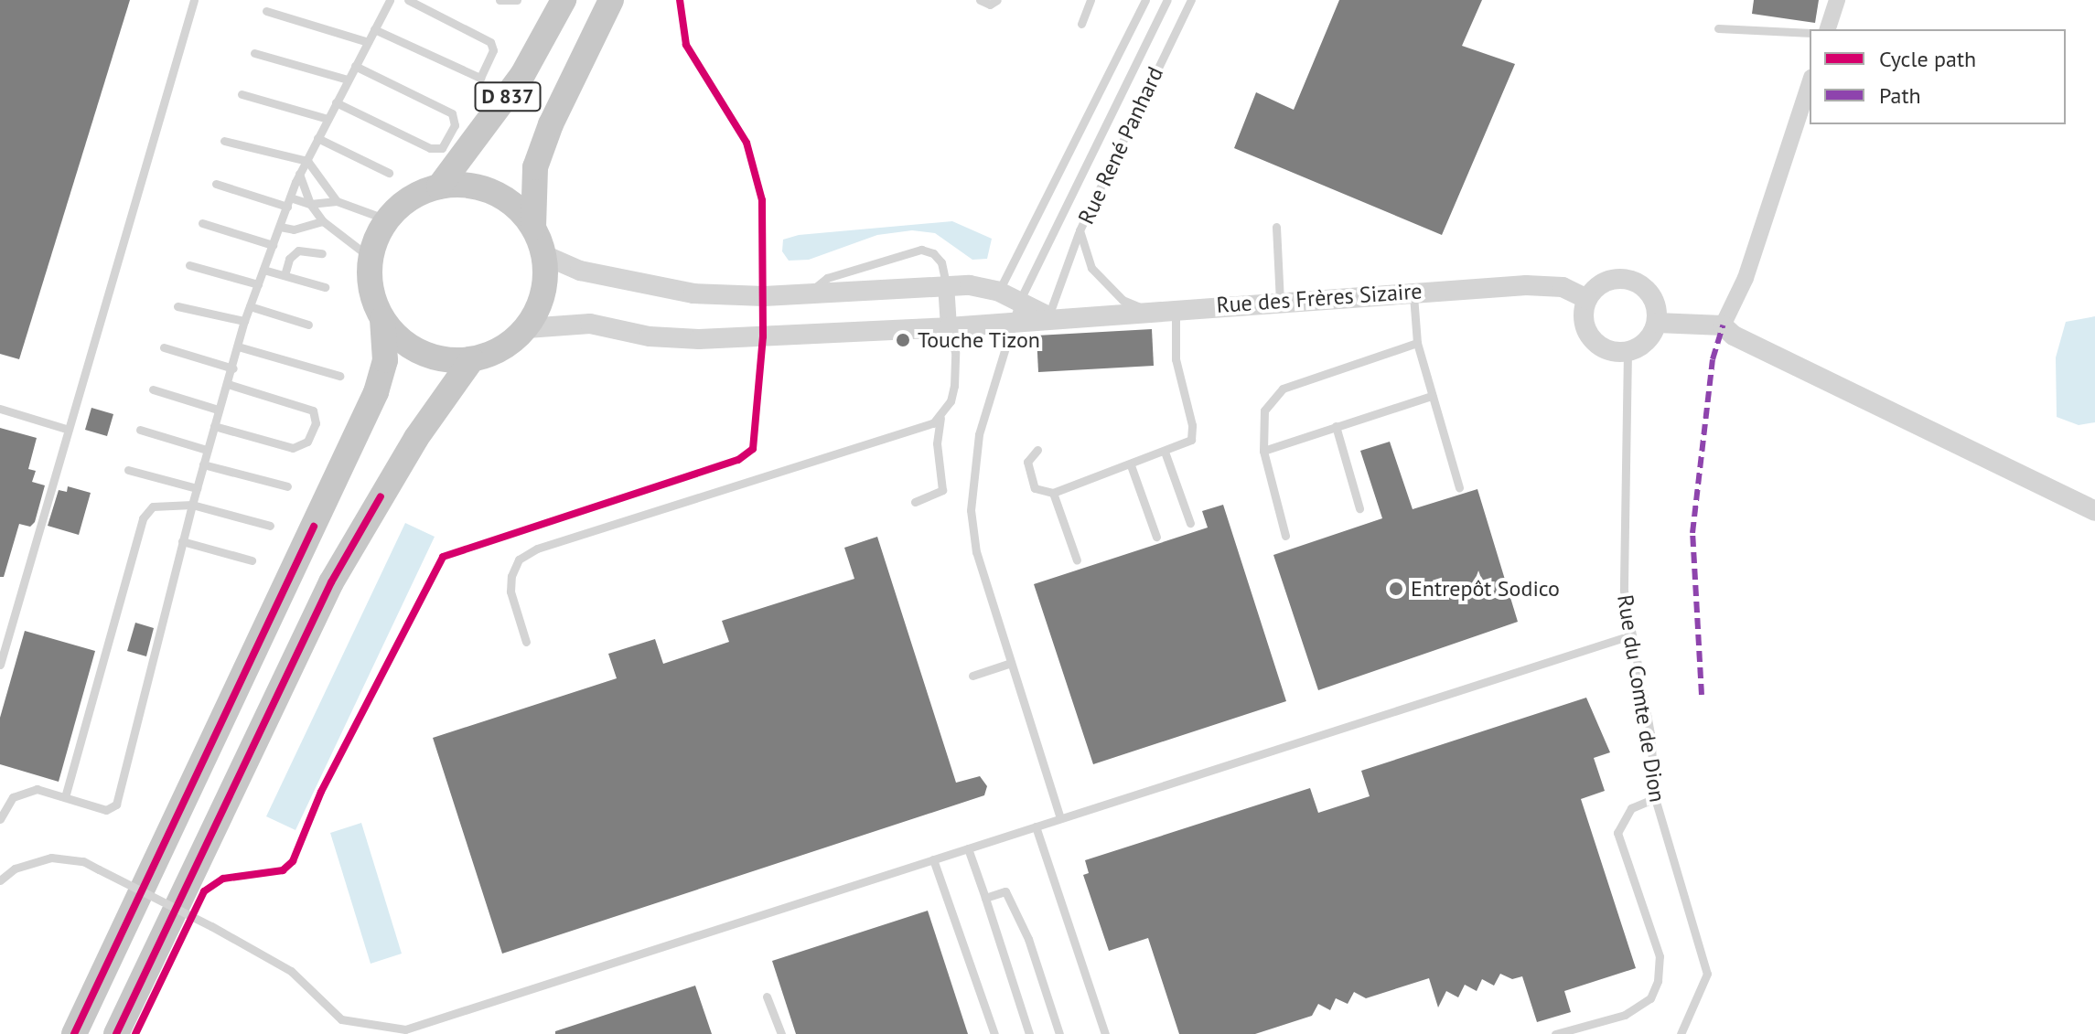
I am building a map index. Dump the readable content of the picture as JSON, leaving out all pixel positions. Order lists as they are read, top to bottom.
{
  "streets": {
    "main road": ["D 837"],
    "street": ["Rue des Frères Sizaire"],
    "lane": ["Rue René Panhard", "Rue du Comte de Dion"]
  },
  "crossings": [
    ["D 837", "Rue des Frères Sizaire"],
    ["Rue René Panhard", "Rue des Frères Sizaire"],
    ["Rue des Frères Sizaire", "Rue du Comte de Dion"]
  ],
  "places": ["Touche Tizon", "Entrepôt Sodico"],
  "legend": ["Cycle path", "Path"]
}
